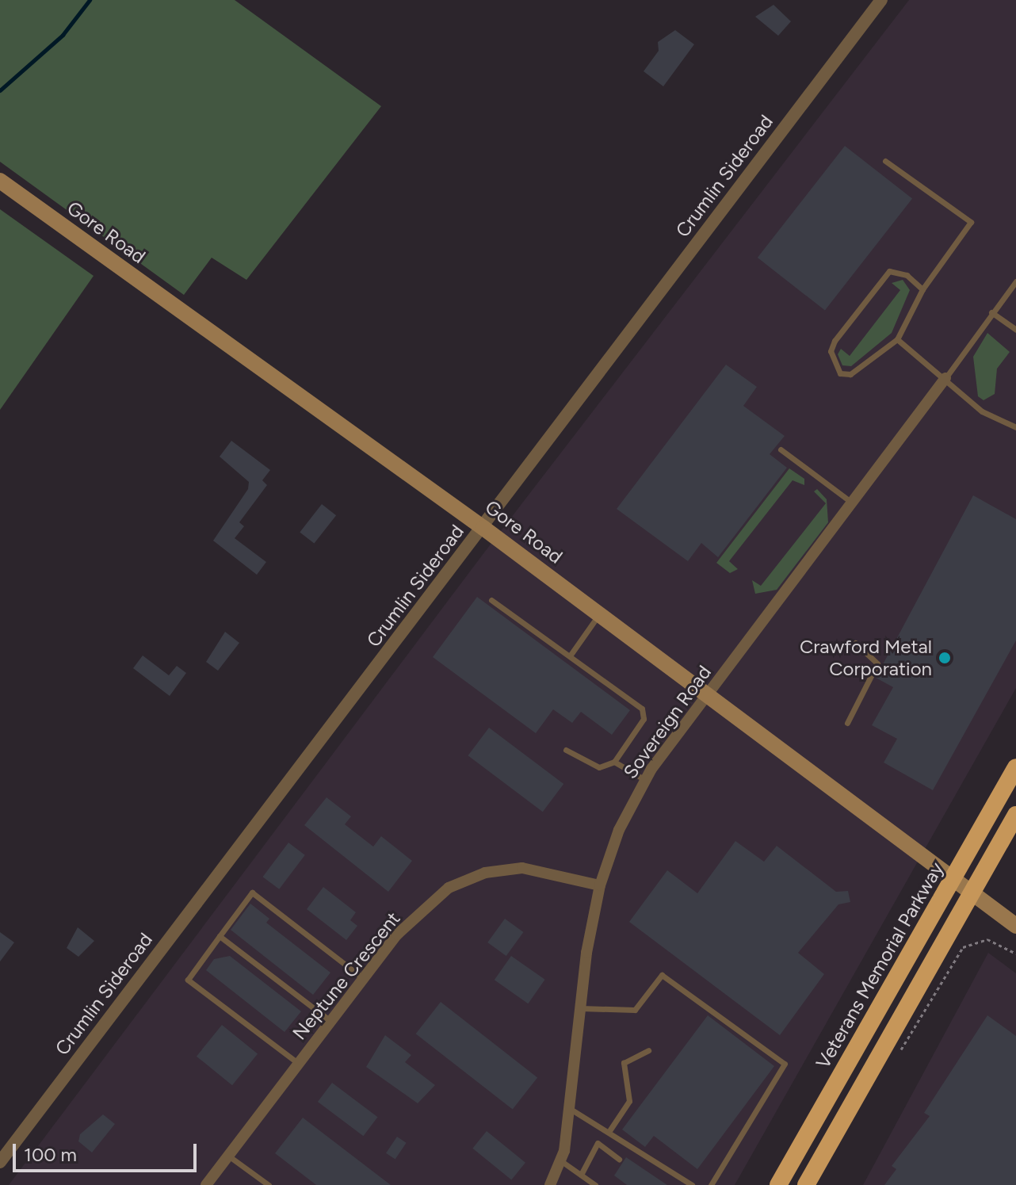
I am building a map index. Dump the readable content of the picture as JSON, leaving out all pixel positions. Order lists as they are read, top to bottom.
{
  "streets": {
    "highway": ["Veterans Memorial Parkway"],
    "main road": ["Gore Road"],
    "street": ["Crumlin Sideroad", "Sovereign Road", "Neptune Crescent"]
  },
  "crossings": [
    ["Crumlin Sideroad", "Gore Road"],
    ["Gore Road", "Sovereign Road"],
    ["Gore Road", "Veterans Memorial Parkway"],
    ["Sovereign Road", "Neptune Crescent"]
  ],
  "places": ["Crawford Metal Corporation"],
  "scale_bar": "100 m"
}
